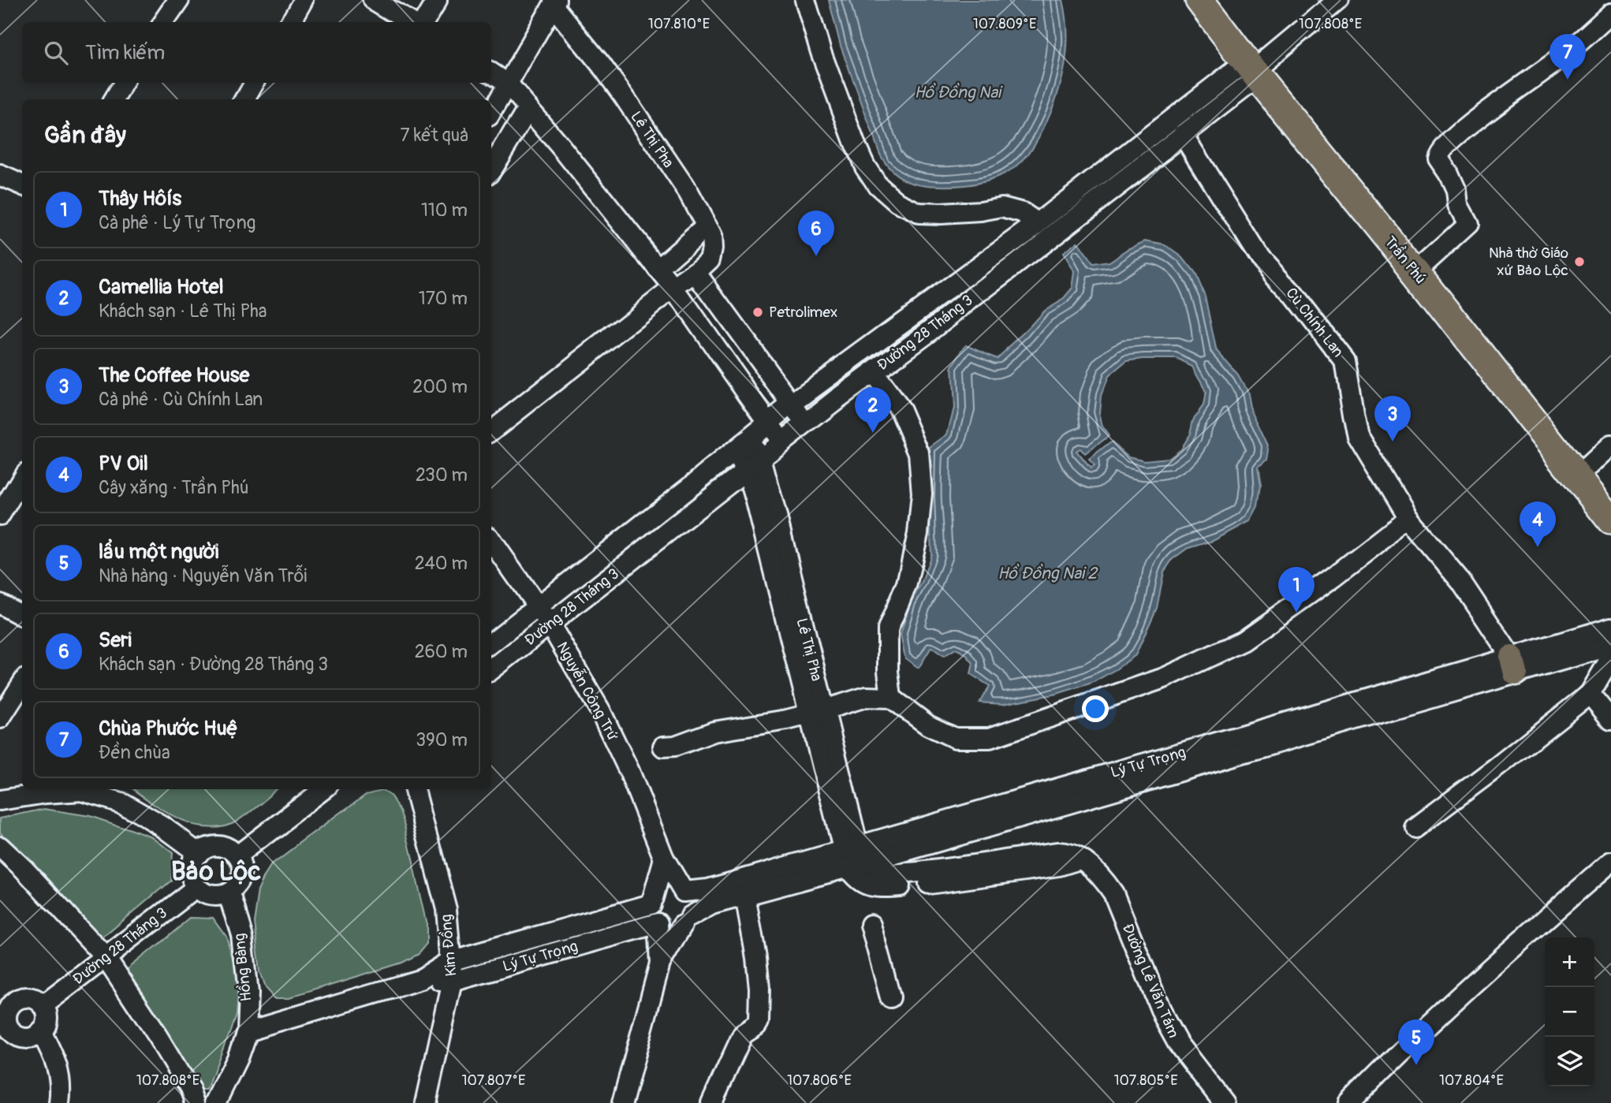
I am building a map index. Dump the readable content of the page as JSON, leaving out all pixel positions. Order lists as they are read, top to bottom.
{
  "streets": {
    "highway": ["Trần Phú"],
    "street": [
      "Lê Thị Pha",
      "Cù Chính Lan",
      "Đường 28 Tháng 3",
      "Nguyễn Công Trứ",
      "Lý Tự Trọng",
      "Kim Đồng",
      "Hồng Bàng",
      "Đường Lê Văn Tám"
    ]
  },
  "crossings": [
    ["Lê Thị Pha", "Đường 28 Tháng 3"],
    ["Lê Thị Pha", "Lý Tự Trọng"],
    ["Lê Thị Pha", "Đường Lê Văn Tám"],
    ["Trần Phú", "Đường 28 Tháng 3"],
    ["Cù Chính Lan", "Đường 28 Tháng 3"],
    ["Cù Chính Lan", "Lý Tự Trọng"],
    ["Đường 28 Tháng 3", "Nguyễn Công Trứ"],
    ["Đường 28 Tháng 3", "Hồng Bàng"],
    ["Nguyễn Công Trứ", "Lý Tự Trọng"],
    ["Lý Tự Trọng", "Kim Đồng"],
    ["Lý Tự Trọng", "Hồng Bàng"],
    ["Lý Tự Trọng", "Đường Lê Văn Tám"]
  ],
  "districts": ["Bảo Lộc"],
  "water": ["Hồ Đồng Nai", "Hồ Đồng Nai 2"],
  "places": ["Nhà thờ Giáo xứ Bảo Lộc", "Petrolimex"],
  "page": {
    "search": "Tìm kiếm",
    "pins": [
      "7",
      "6",
      "2",
      "3",
      "4",
      "1",
      "5"
    ],
    "heading": ["Gần đây", "7 kết quả"],
    "list": [
      {
        "mark": "1",
        "name": "Thây Hôís",
        "note": "Cà phê · Lý Tự Trọng",
        "value": "110 m"
      },
      {
        "mark": "2",
        "name": "Camellia Hotel",
        "note": "Khách sạn · Lê Thị Pha",
        "value": "170 m"
      },
      {
        "mark": "3",
        "name": "The Coffee House",
        "note": "Cà phê · Cù Chính Lan",
        "value": "200 m"
      },
      {
        "mark": "4",
        "name": "PV Oil",
        "note": "Cây xăng · Trần Phú",
        "value": "230 m"
      },
      {
        "mark": "5",
        "name": "lẩu một người",
        "note": "Nhà hàng · Nguyễn Văn Trỗi",
        "value": "240 m"
      },
      {
        "mark": "6",
        "name": "Seri",
        "note": "Khách sạn · Đường 28 Tháng 3",
        "value": "260 m"
      },
      {
        "mark": "7",
        "name": "Chùa Phước Huệ",
        "note": "Đền chùa",
        "value": "390 m"
      }
    ],
    "map_buttons": ["+", "−"]
  },
  "coordinates": [
    "107.810°E",
    "107.809°E",
    "107.808°E",
    "107.807°E",
    "107.806°E",
    "107.805°E",
    "107.804°E"
  ]
}
